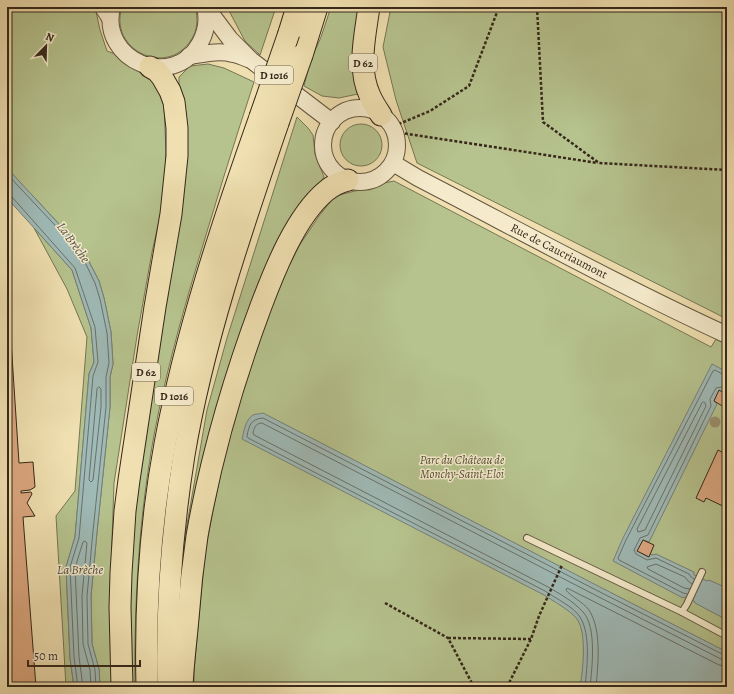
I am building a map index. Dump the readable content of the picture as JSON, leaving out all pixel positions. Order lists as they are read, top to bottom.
{
  "streets": {
    "highway": ["D 62", "D 1016"],
    "street": ["Rue de Caucriaumont"]
  },
  "crossings": [
    ["D 62", "Rue de Caucriaumont"]
  ],
  "water": ["La Brèche"],
  "parks": ["Parc du Château de Monchy-Saint-Eloi"],
  "scale_bar": "50 m",
  "north": "top right"
}
